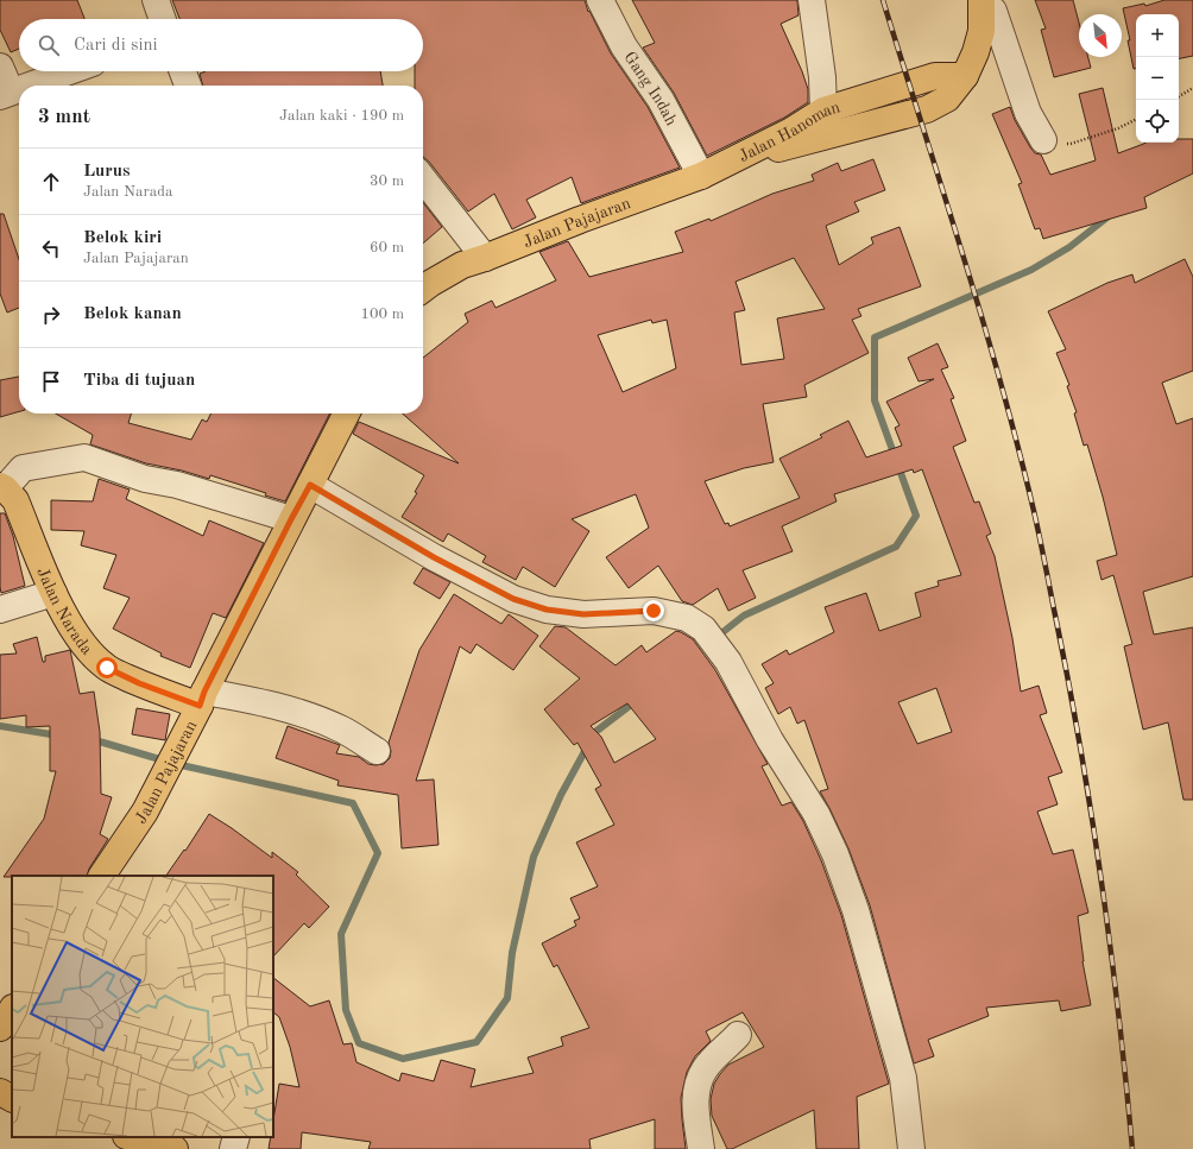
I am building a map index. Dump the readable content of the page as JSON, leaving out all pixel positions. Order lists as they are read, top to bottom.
{
  "streets": {
    "main road": ["Jalan Hanoman", "Jalan Pajajaran", "Jalan Narada"],
    "street": ["Gang Indah"]
  },
  "crossings": [
    ["Gang Indah", "Jalan Pajajaran"],
    ["Jalan Hanoman", "Jalan Pajajaran"],
    ["Jalan Pajajaran", "Jalan Narada"]
  ],
  "north": "bottom right",
  "page": {
    "map_buttons": ["+", "−"],
    "search": "Cari di sini",
    "heading": ["3 mnt", "Jalan kaki · 190 m"],
    "list": [
      ["Lurus", "Jalan Narada", "30 m"],
      ["Belok kiri", "Jalan Pajajaran", "60 m"],
      ["Belok kanan", "100 m"],
      "Tiba di tujuan"
    ]
  }
}
